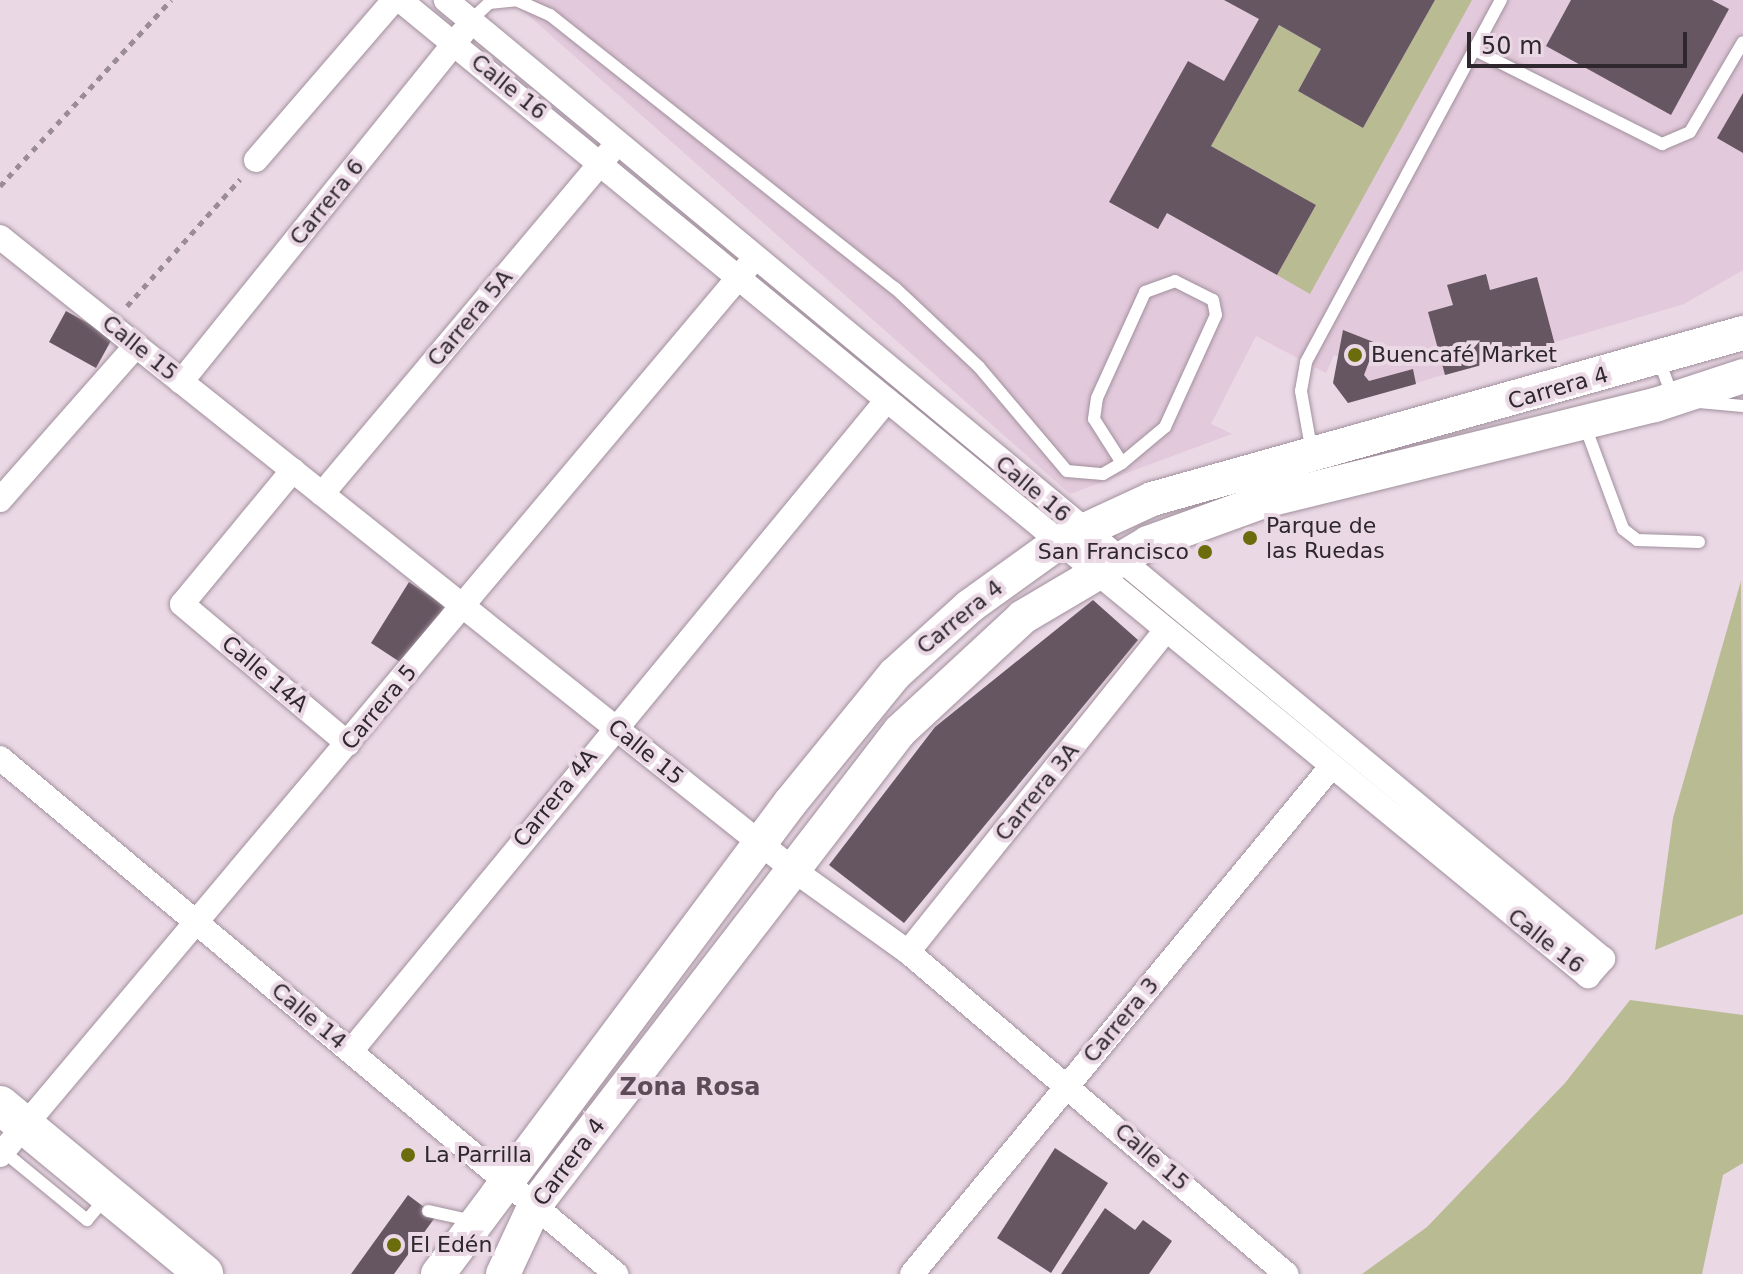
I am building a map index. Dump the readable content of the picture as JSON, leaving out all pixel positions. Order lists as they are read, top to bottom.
{
  "streets": {
    "main road": ["Carrera 4"],
    "street": [
      "Calle 16",
      "Carrera 6",
      "Carrera 5A",
      "Calle 15",
      "Calle 14A",
      "Carrera 5",
      "Carrera 3A",
      "Carrera 4A",
      "Calle 14",
      "Carrera 3"
    ]
  },
  "crossings": [
    ["Calle 16", "Carrera 6"],
    ["Calle 16", "Carrera 5A"],
    ["Calle 16", "Carrera 4"],
    ["Calle 16", "Carrera 5"],
    ["Calle 16", "Carrera 3A"],
    ["Calle 16", "Carrera 4A"],
    ["Calle 16", "Carrera 3"],
    ["Carrera 6", "Calle 15"],
    ["Carrera 5A", "Calle 15"],
    ["Calle 15", "Carrera 4"],
    ["Calle 15", "Calle 14A"],
    ["Calle 15", "Carrera 5"],
    ["Calle 15", "Carrera 3A"],
    ["Calle 15", "Carrera 4A"],
    ["Calle 15", "Carrera 3"],
    ["Carrera 4", "Calle 14"],
    ["Calle 14A", "Carrera 5"],
    ["Carrera 5", "Calle 14"],
    ["Carrera 4A", "Calle 14"]
  ],
  "districts": ["Zona Rosa"],
  "places": [
    "Buencafé Market",
    "Parque de las Ruedas",
    "San Francisco",
    "La Parrilla",
    "El Edén"
  ],
  "scale_bar": "50 m"
}
